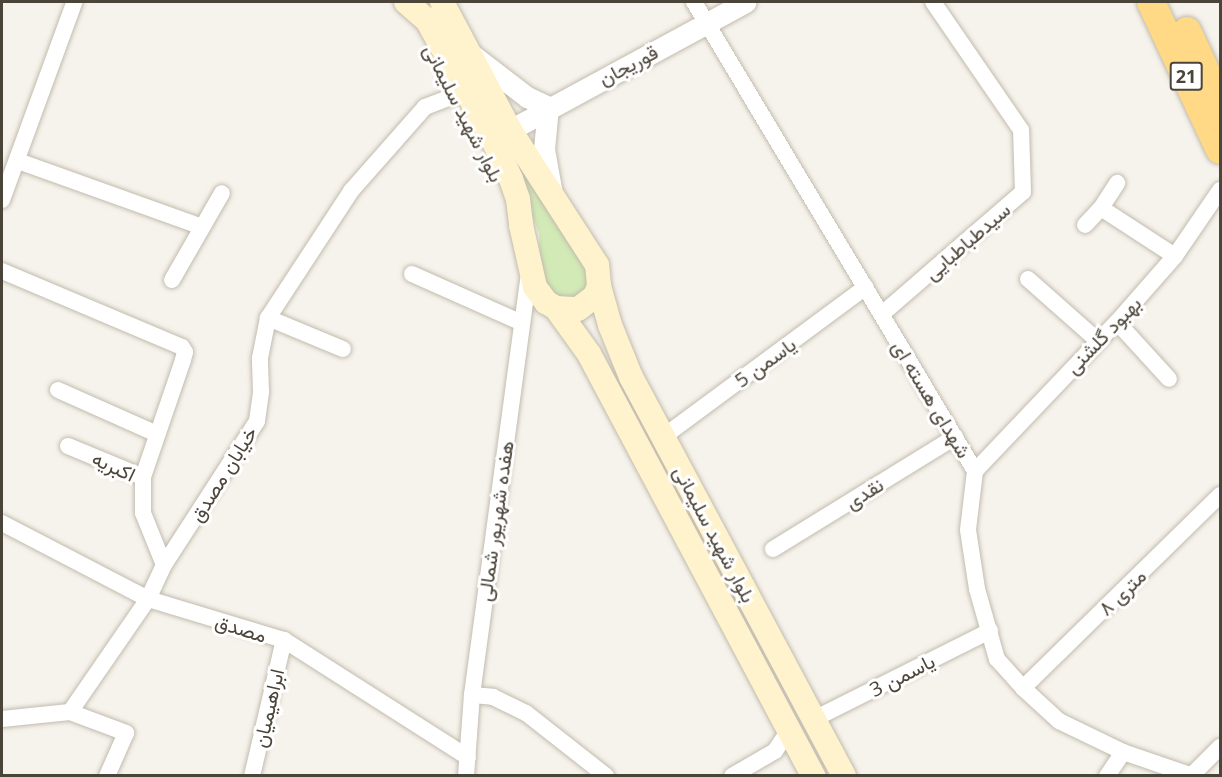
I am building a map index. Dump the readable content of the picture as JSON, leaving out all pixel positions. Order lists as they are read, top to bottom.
{
  "streets": {
    "highway": ["21"],
    "main road": ["بلوار شهید سلیمانی"],
    "street": [
      "قوریجان",
      "سیدطباطبایی",
      "بهبود گلشنی",
      "یاسمن 5",
      "شهدای هسته ای",
      "اکبریه",
      "خیابان مصدق",
      "نقدی",
      "هفده شهریور شمالی",
      "۸ متری",
      "مصدق",
      "یاسمن 3",
      "ابراهیمیان"
    ]
  },
  "crossings": [
    ["قوریجان", "بلوار شهید سلیمانی"],
    ["قوریجان", "شهدای هسته ای"],
    ["بلوار شهید سلیمانی", "یاسمن 5"],
    ["بلوار شهید سلیمانی", "خیابان مصدق"],
    ["بلوار شهید سلیمانی", "هفده شهریور شمالی"],
    ["بلوار شهید سلیمانی", "یاسمن 3"],
    ["سیدطباطبایی", "شهدای هسته ای"],
    ["بهبود گلشنی", "شهدای هسته ای"],
    ["یاسمن 5", "شهدای هسته ای"],
    ["شهدای هسته ای", "نقدی"],
    ["شهدای هسته ای", "۸ متری"],
    ["شهدای هسته ای", "یاسمن 3"],
    ["اکبریه", "خیابان مصدق"],
    ["خیابان مصدق", "مصدق"],
    ["هفده شهریور شمالی", "مصدق"],
    ["مصدق", "ابراهیمیان"]
  ]
}
